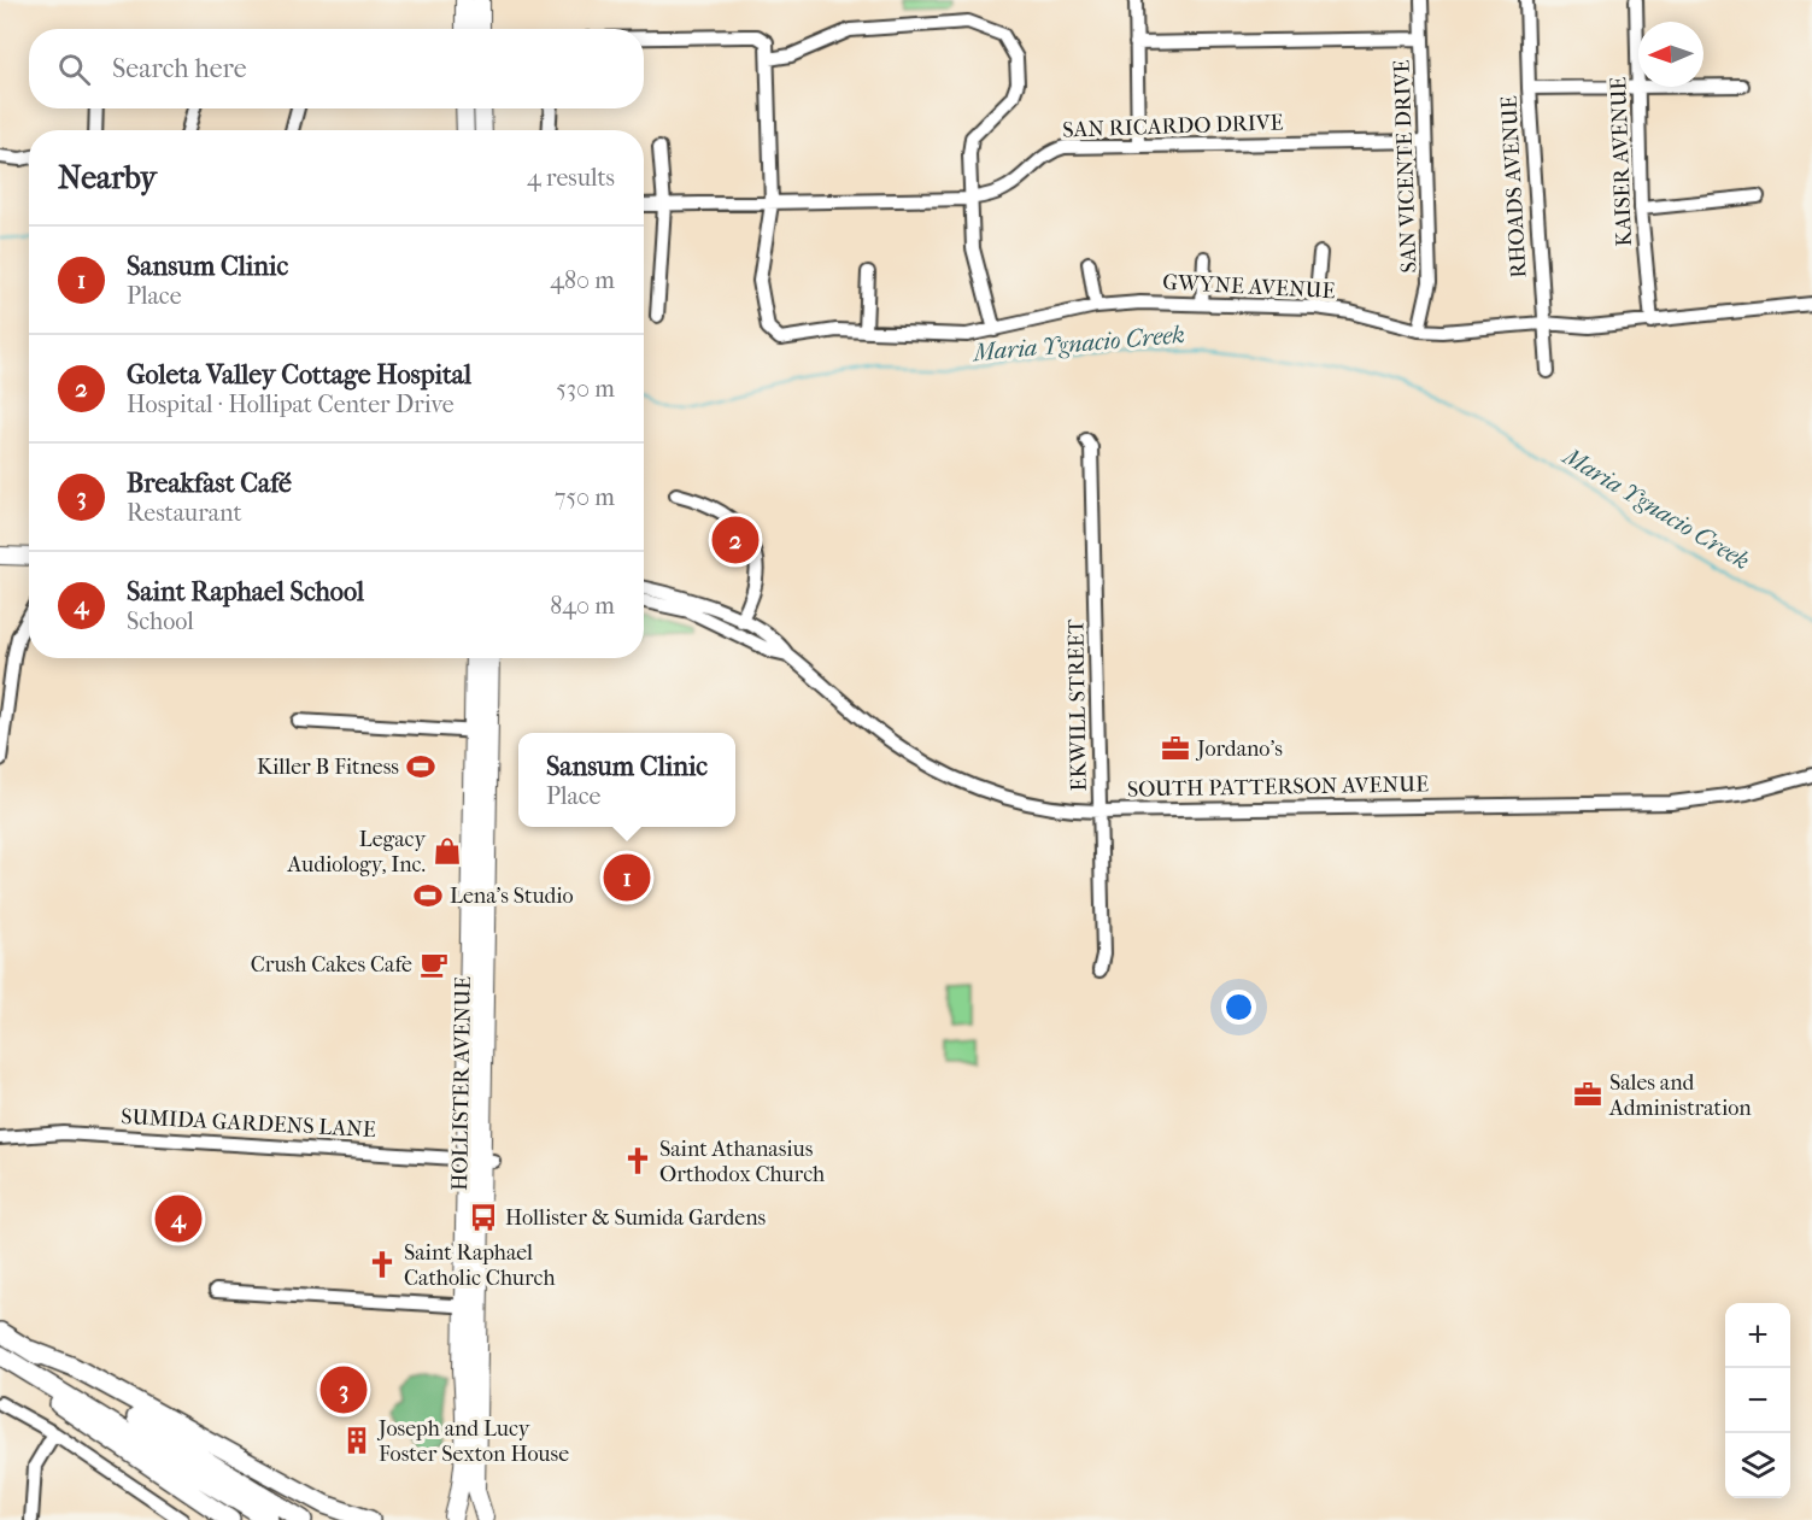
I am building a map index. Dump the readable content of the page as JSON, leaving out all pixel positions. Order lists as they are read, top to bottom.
{
  "streets": {
    "main road": ["HOLLISTER AVENUE"],
    "street": [
      "SAN RICARDO DRIVE",
      "KAISER AVENUE",
      "SAN VICENTE DRIVE",
      "RHOADS AVENUE",
      "GWYNE AVENUE",
      "EKWILL STREET",
      "SOUTH PATTERSON AVENUE",
      "SUMIDA GARDENS LANE"
    ]
  },
  "crossings": [
    ["SAN RICARDO DRIVE", "SAN VICENTE DRIVE"],
    ["SAN RICARDO DRIVE", "GWYNE AVENUE"],
    ["KAISER AVENUE", "GWYNE AVENUE"],
    ["SAN VICENTE DRIVE", "GWYNE AVENUE"],
    ["RHOADS AVENUE", "GWYNE AVENUE"],
    ["EKWILL STREET", "SOUTH PATTERSON AVENUE"],
    ["HOLLISTER AVENUE", "SUMIDA GARDENS LANE"]
  ],
  "water": ["Maria Ygnacio Creek"],
  "places": {
    "office": ["Jordano's", "Sales and Administration"],
    "sports": ["Killer B Fitness", "Lena's Studio"],
    "shop": ["Legacy Audiology, Inc."],
    "cafe": ["Crush Cakes Cafe"],
    "church": ["Saint Athanasius Orthodox Church", "Saint Raphael Catholic Church"],
    "bus stop": ["Hollister & Sumida Gardens"],
    "building": ["Joseph and Lucy Foster Sexton House"]
  },
  "north": "left",
  "page": {
    "search": "Search here",
    "heading": ["Nearby", "4 results"],
    "list": [
      {
        "mark": "1",
        "name": "Sansum Clinic",
        "note": "Place",
        "value": "480 m"
      },
      {
        "mark": "2",
        "name": "Goleta Valley Cottage Hospital",
        "note": "Hospital · Hollipat Center Drive",
        "value": "530 m"
      },
      {
        "mark": "3",
        "name": "Breakfast Café",
        "note": "Restaurant",
        "value": "750 m"
      },
      {
        "mark": "4",
        "name": "Saint Raphael School",
        "note": "School",
        "value": "840 m"
      }
    ],
    "pins": [
      "2",
      "1",
      "4",
      "3"
    ],
    "popup": ["Sansum Clinic", "Place"],
    "map_buttons": ["+", "−"]
  }
}
